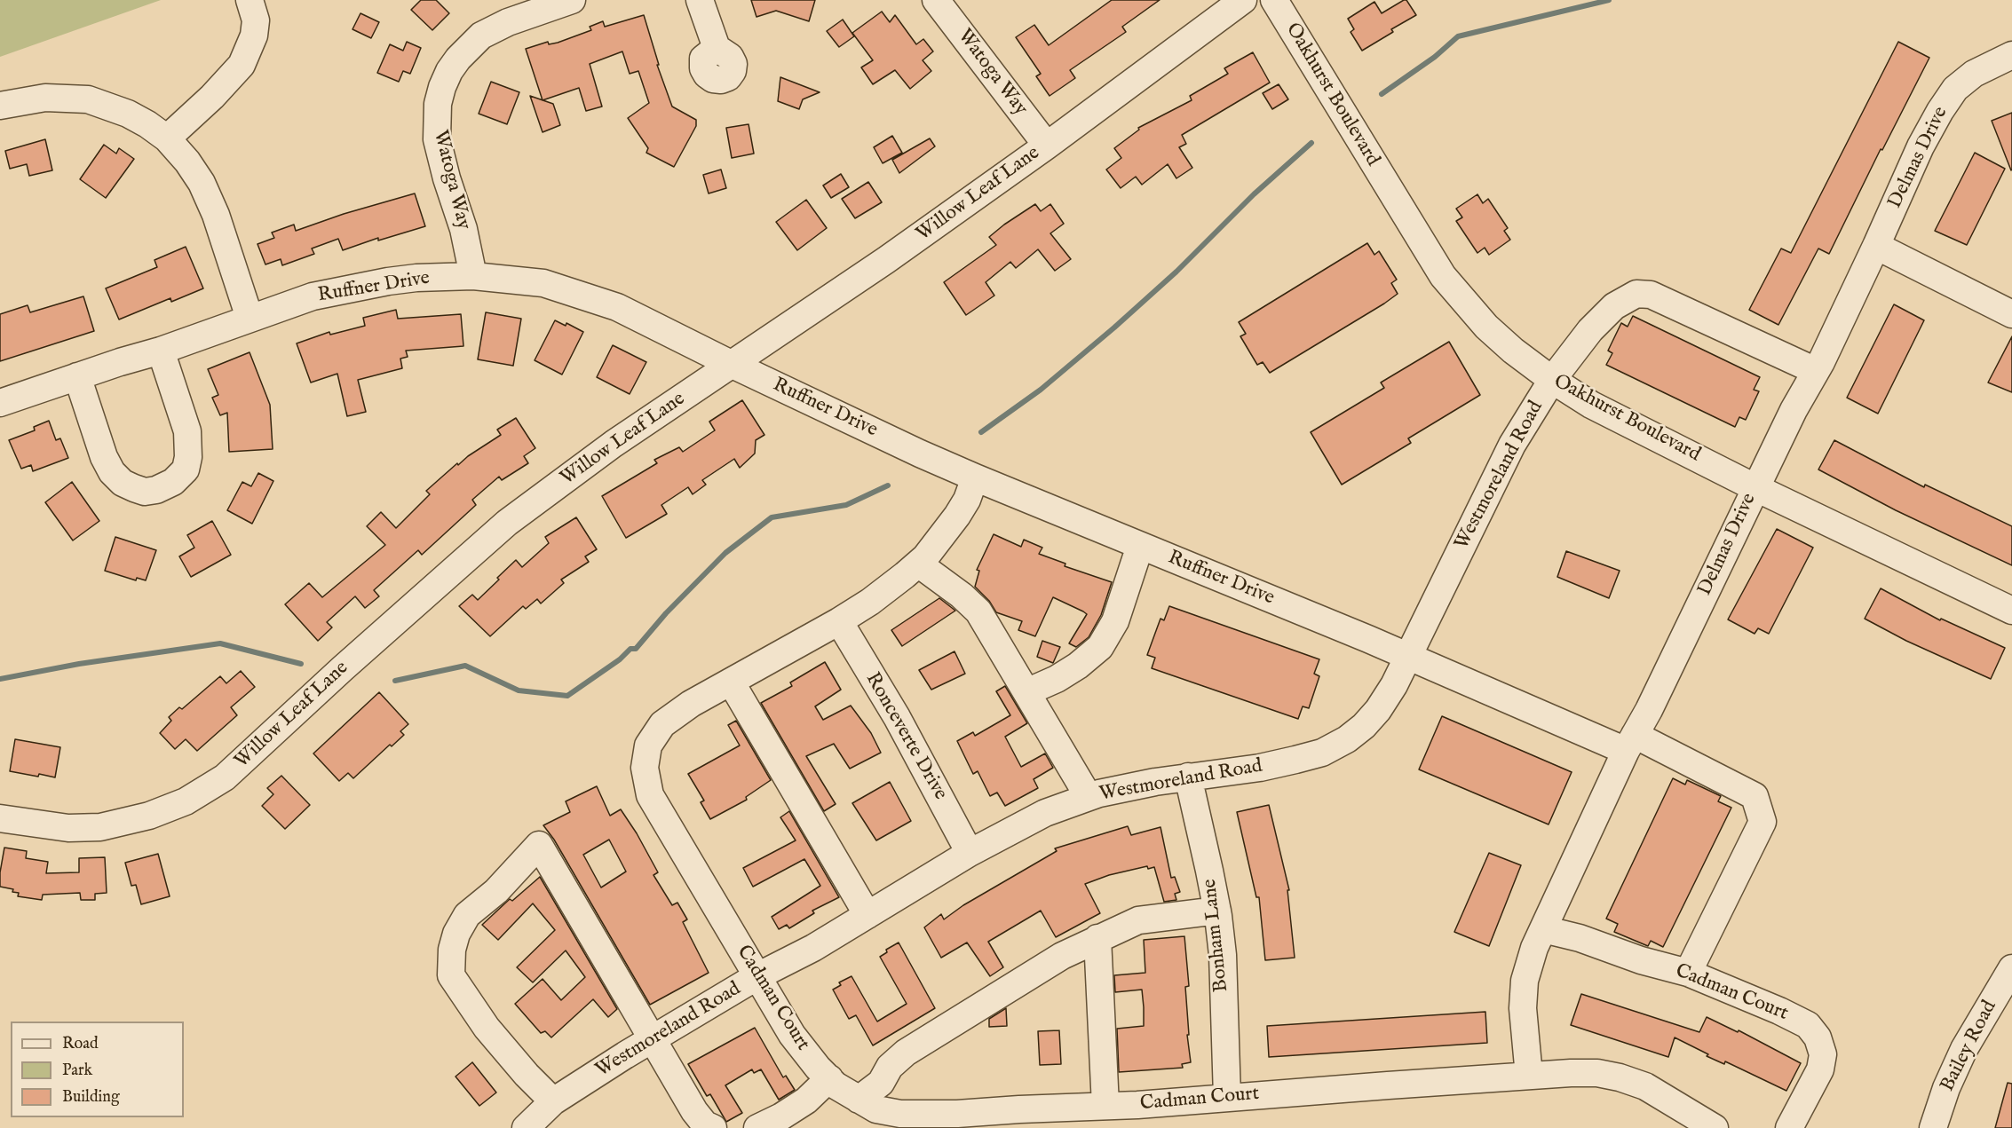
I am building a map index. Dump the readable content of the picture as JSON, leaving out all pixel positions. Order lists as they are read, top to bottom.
{
  "streets": {
    "street": [
      "Watoga Way",
      "Oakhurst Boulevard",
      "Delmas Drive",
      "Willow Leaf Lane",
      "Ruffner Drive",
      "Westmoreland Road",
      "Ronceverte Drive",
      "Bonham Lane",
      "Cadman Court",
      "Bailey Road"
    ]
  },
  "crossings": [
    ["Watoga Way", "Willow Leaf Lane"],
    ["Watoga Way", "Ruffner Drive"],
    ["Oakhurst Boulevard", "Delmas Drive"],
    ["Oakhurst Boulevard", "Westmoreland Road"],
    ["Delmas Drive", "Ruffner Drive"],
    ["Delmas Drive", "Westmoreland Road"],
    ["Delmas Drive", "Cadman Court"],
    ["Willow Leaf Lane", "Ruffner Drive"],
    ["Ruffner Drive", "Westmoreland Road"],
    ["Ruffner Drive", "Cadman Court"],
    ["Westmoreland Road", "Ronceverte Drive"],
    ["Westmoreland Road", "Bonham Lane"],
    ["Westmoreland Road", "Cadman Court"],
    ["Ronceverte Drive", "Cadman Court"],
    ["Bonham Lane", "Cadman Court"]
  ],
  "legend": ["Road", "Park", "Building"]
}
